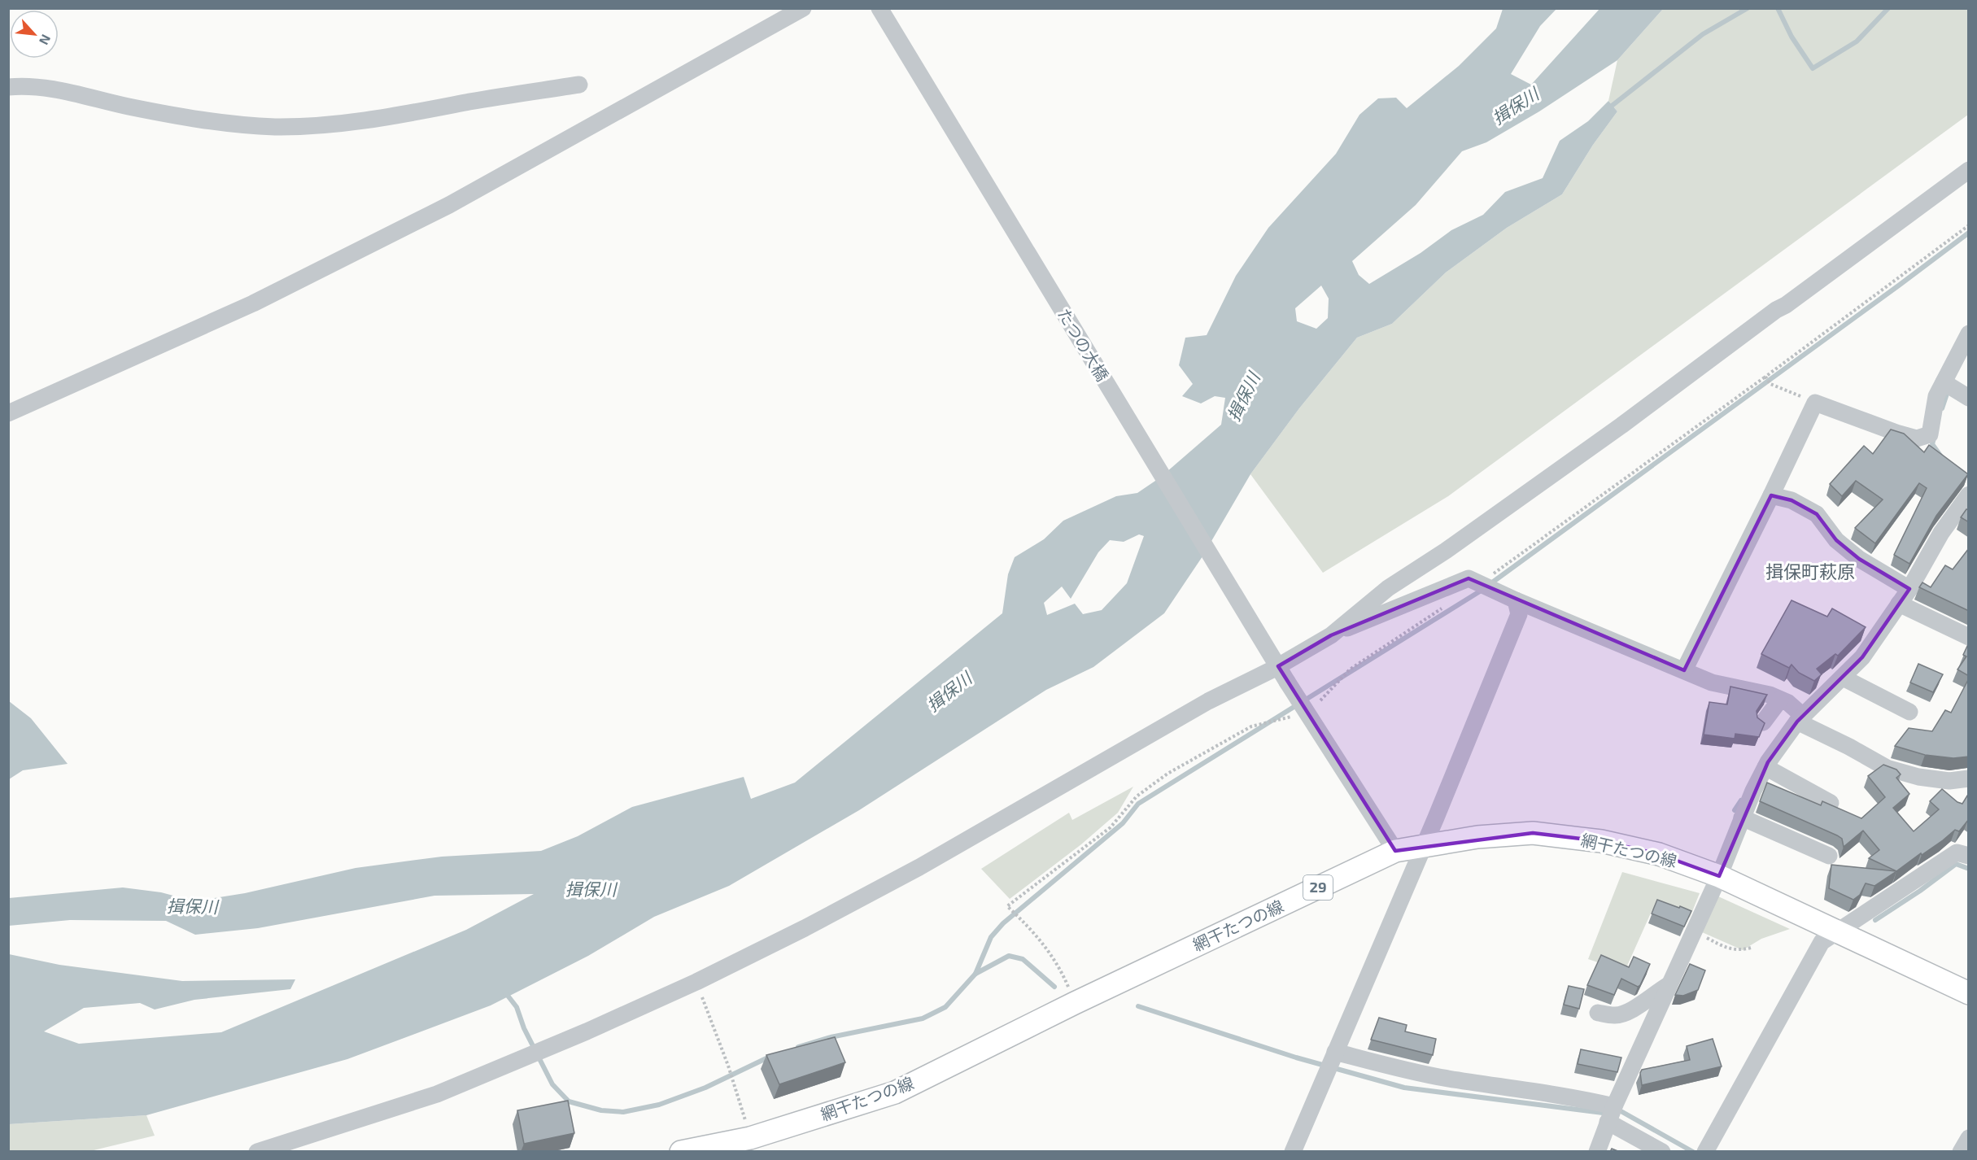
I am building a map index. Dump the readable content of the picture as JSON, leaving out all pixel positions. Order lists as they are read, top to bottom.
{
  "streets": {
    "main road": ["網干たつの線", "29"],
    "street": ["たつの大橋"]
  },
  "crossings": [
    ["たつの大橋", "網干たつの線"]
  ],
  "districts": ["揖保町萩原"],
  "water": ["揖保川"],
  "north": "bottom right"
}
